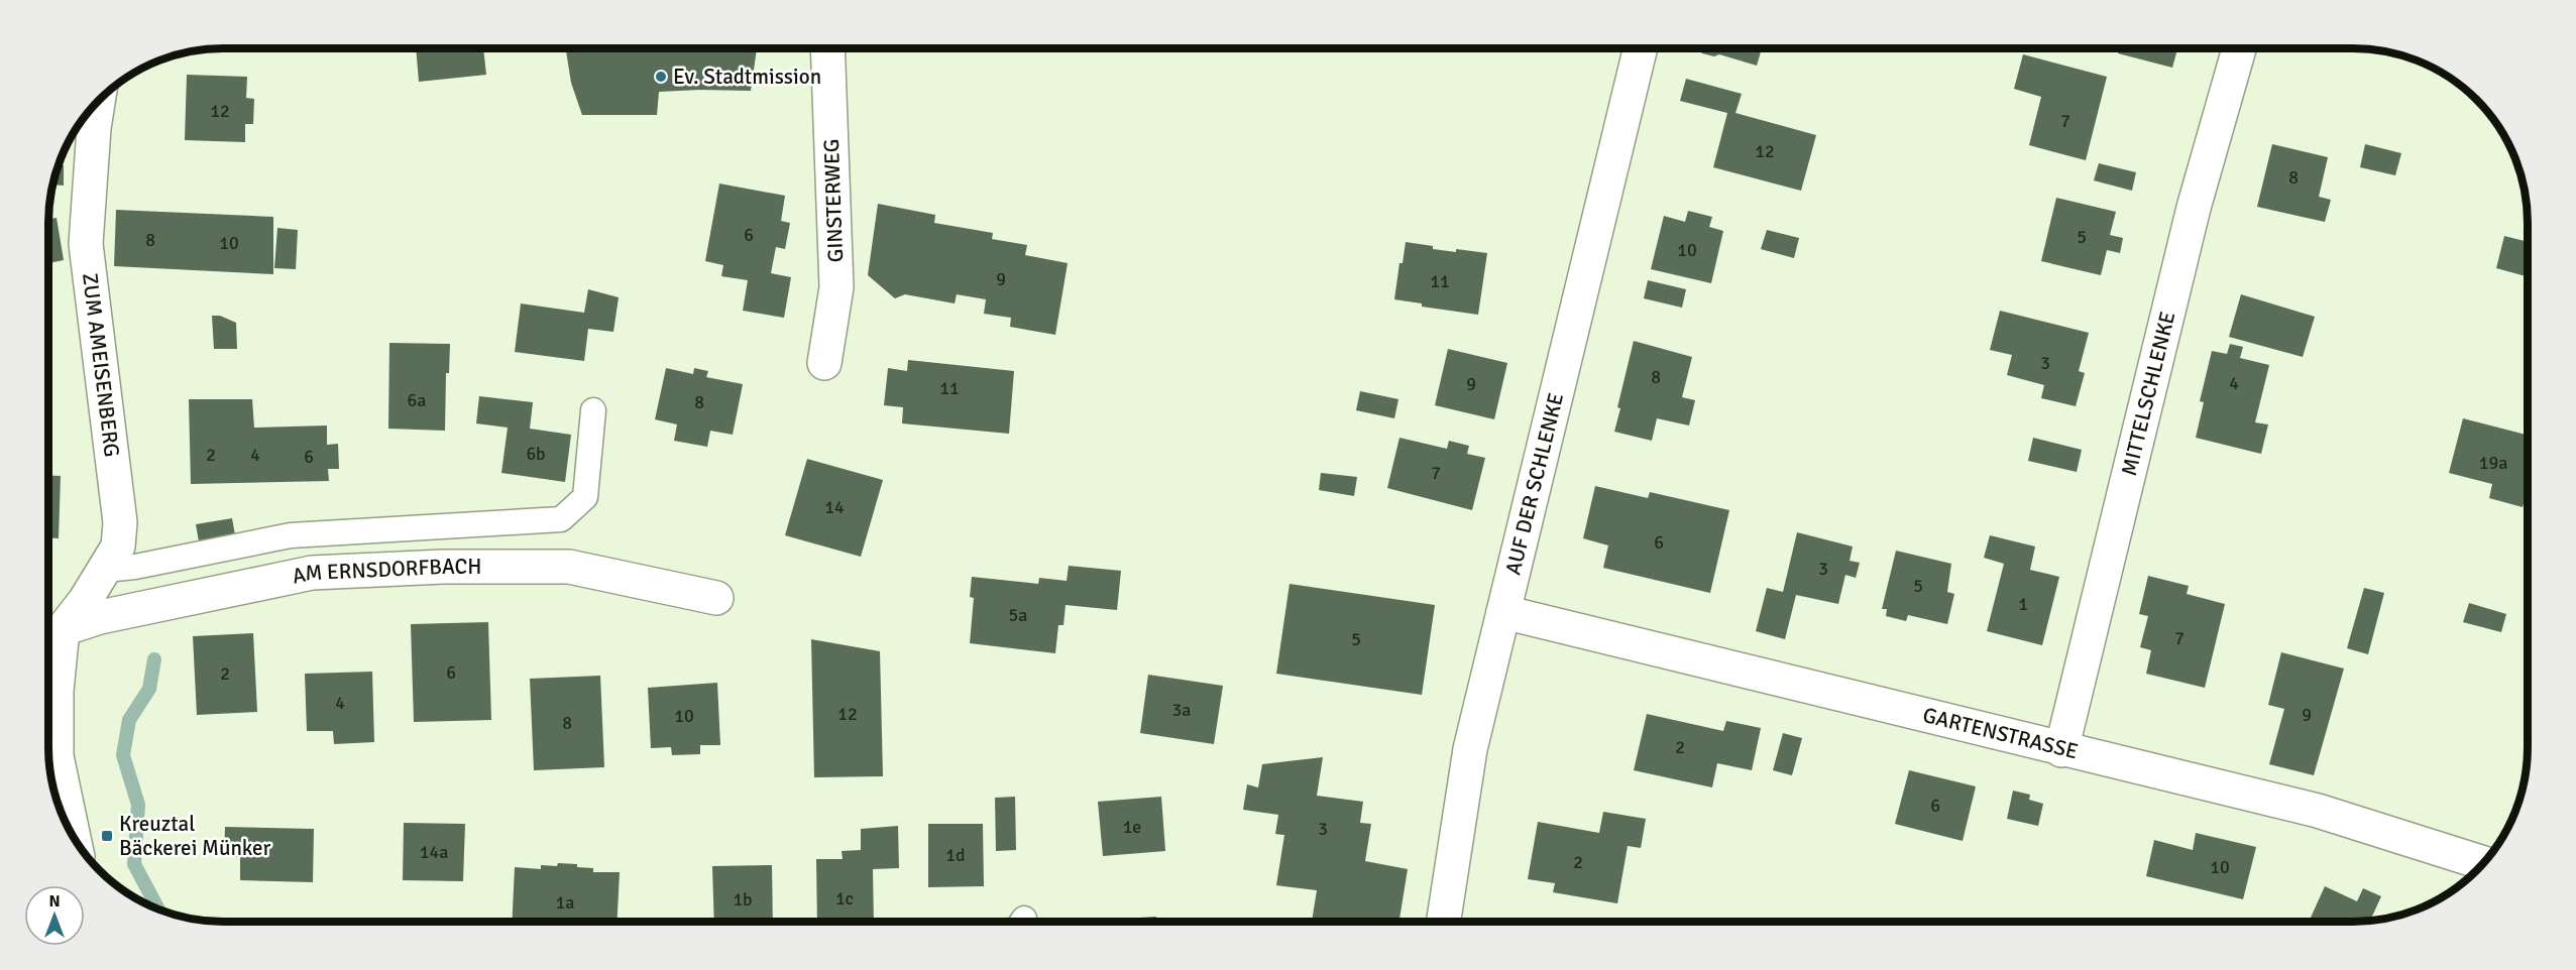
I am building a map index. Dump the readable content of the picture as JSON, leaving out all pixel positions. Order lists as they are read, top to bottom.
{
  "streets": {
    "street": [
      "GINSTERWEG",
      "ZUM AMEISENBERG",
      "MITTELSCHLENKE",
      "AUF DER SCHLENKE",
      "AM ERNSDORFBACH",
      "GARTENSTRASSE"
    ]
  },
  "crossings": [
    ["ZUM AMEISENBERG", "AM ERNSDORFBACH"],
    ["MITTELSCHLENKE", "GARTENSTRASSE"],
    ["AUF DER SCHLENKE", "GARTENSTRASSE"]
  ],
  "places": {
    "other": ["Ev. Stadtmission"],
    "transit": ["Kreuztal Bäckerei Münker"]
  },
  "house_numbers": [
    "12",
    "7",
    "12",
    "8",
    "6",
    "5",
    "8",
    "10",
    "10",
    "9",
    "11",
    "3",
    "8",
    "4",
    "9",
    "11",
    "6a",
    "8",
    "6b",
    "2",
    "4",
    "6",
    "19a",
    "7",
    "14",
    "6",
    "3",
    "5",
    "1",
    "5a",
    "7",
    "5",
    "6",
    "2",
    "4",
    "3a",
    "12",
    "9",
    "10",
    "8",
    "2",
    "6",
    "1e",
    "3",
    "14a",
    "1d",
    "2",
    "10",
    "1c",
    "1b",
    "1a"
  ],
  "north": "top"
}
